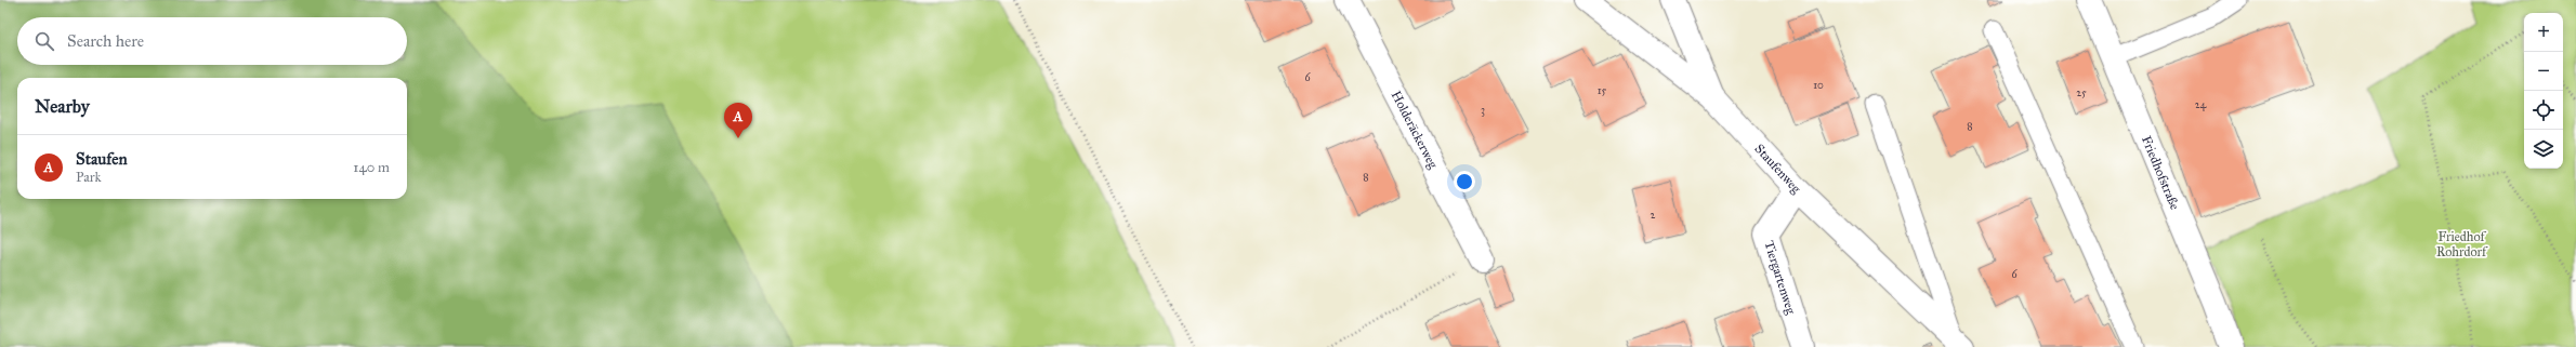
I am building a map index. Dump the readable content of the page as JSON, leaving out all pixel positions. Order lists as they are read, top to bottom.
{
  "streets": {
    "street": [
      "Holderäckerweg",
      "Staufenweg",
      "Friedhofstraße",
      "Tiergartenweg"
    ]
  },
  "crossings": [
    ["Staufenweg", "Tiergartenweg"]
  ],
  "parks": ["Friedhof Rohrdorf"],
  "house_numbers": [
    "6",
    "10",
    "15",
    "25",
    "24",
    "3",
    "8",
    "8",
    "2",
    "6"
  ],
  "page": {
    "map_buttons": ["+", "−"],
    "search": "Search here",
    "heading": "Nearby",
    "pins": "A",
    "list": [
      {
        "mark": "A",
        "name": "Staufen",
        "note": "Park",
        "value": "140 m"
      }
    ]
  }
}
